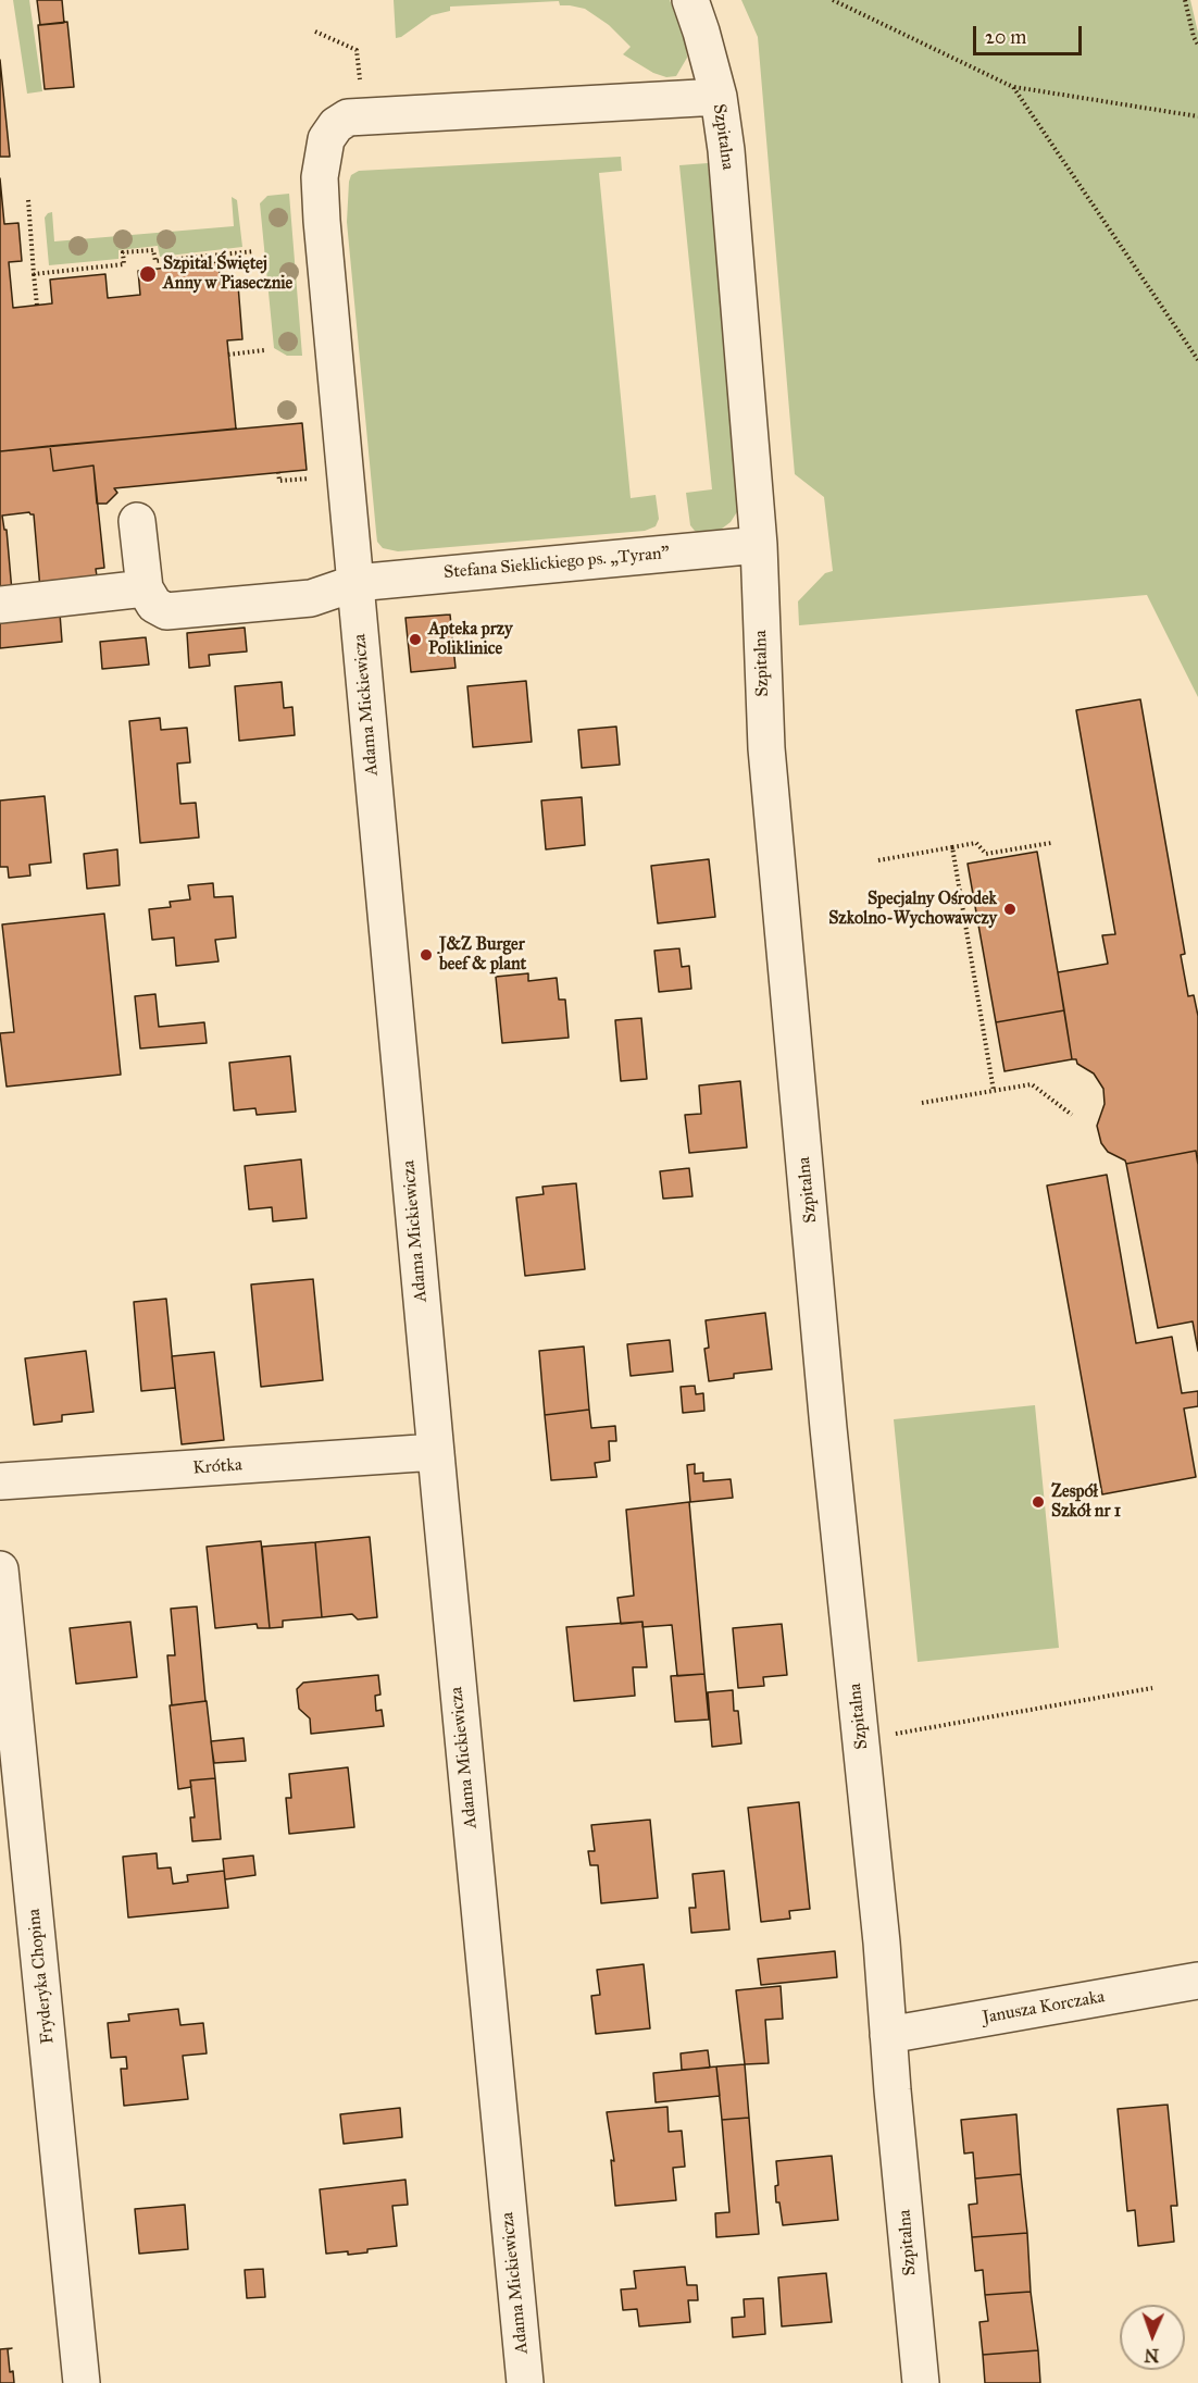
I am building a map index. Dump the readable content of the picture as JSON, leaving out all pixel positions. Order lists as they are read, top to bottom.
{
  "streets": {
    "street": [
      "Szpitalna",
      "Stefana Sieklickiego ps. „Tyran”",
      "Adama Mickiewicza",
      "Krótka",
      "Fryderyka Chopina",
      "Janusza Korczaka"
    ]
  },
  "crossings": [
    ["Szpitalna", "Stefana Sieklickiego ps. „Tyran”"],
    ["Szpitalna", "Adama Mickiewicza"],
    ["Szpitalna", "Janusza Korczaka"],
    ["Stefana Sieklickiego ps. „Tyran”", "Adama Mickiewicza"],
    ["Adama Mickiewicza", "Krótka"]
  ],
  "places": [
    "Szpital Świętej Anny w Piasecznie",
    "Apteka przy Poliklinice",
    "Specjalny Ośrodek Szkolno-Wychowawczy",
    "J&Z Burger beef & plant",
    "Zespół Szkół nr 1"
  ],
  "scale_bar": "20 m",
  "north": "bottom"
}
